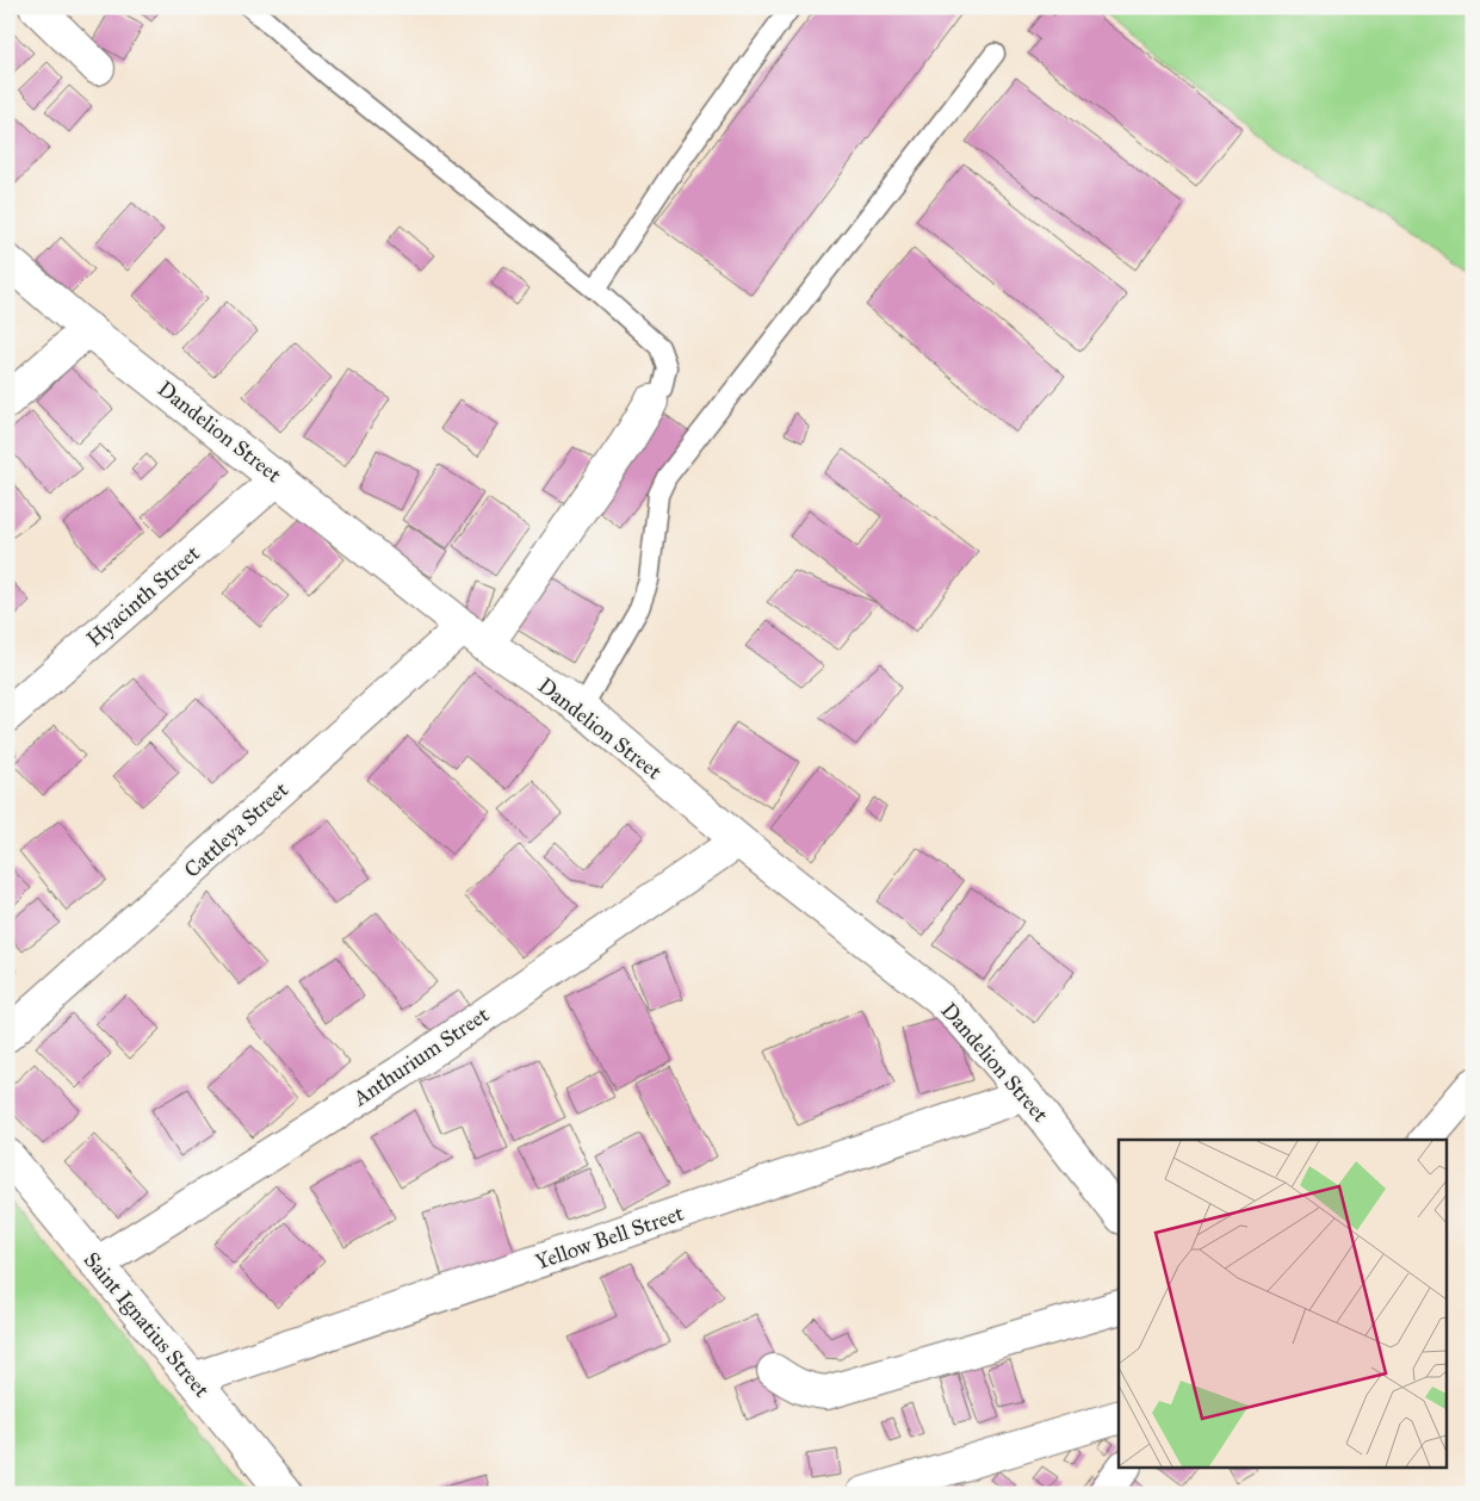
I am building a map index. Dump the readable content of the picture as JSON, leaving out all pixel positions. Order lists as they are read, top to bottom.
{
  "streets": {
    "street": [
      "Dandelion Street",
      "Hyacinth Street",
      "Cattleya Street",
      "Anthurium Street",
      "Yellow Bell Street",
      "Saint Ignatius Street"
    ]
  },
  "crossings": [
    ["Dandelion Street", "Hyacinth Street"],
    ["Dandelion Street", "Cattleya Street"],
    ["Dandelion Street", "Anthurium Street"],
    ["Dandelion Street", "Yellow Bell Street"],
    ["Anthurium Street", "Saint Ignatius Street"],
    ["Yellow Bell Street", "Saint Ignatius Street"]
  ]
}
